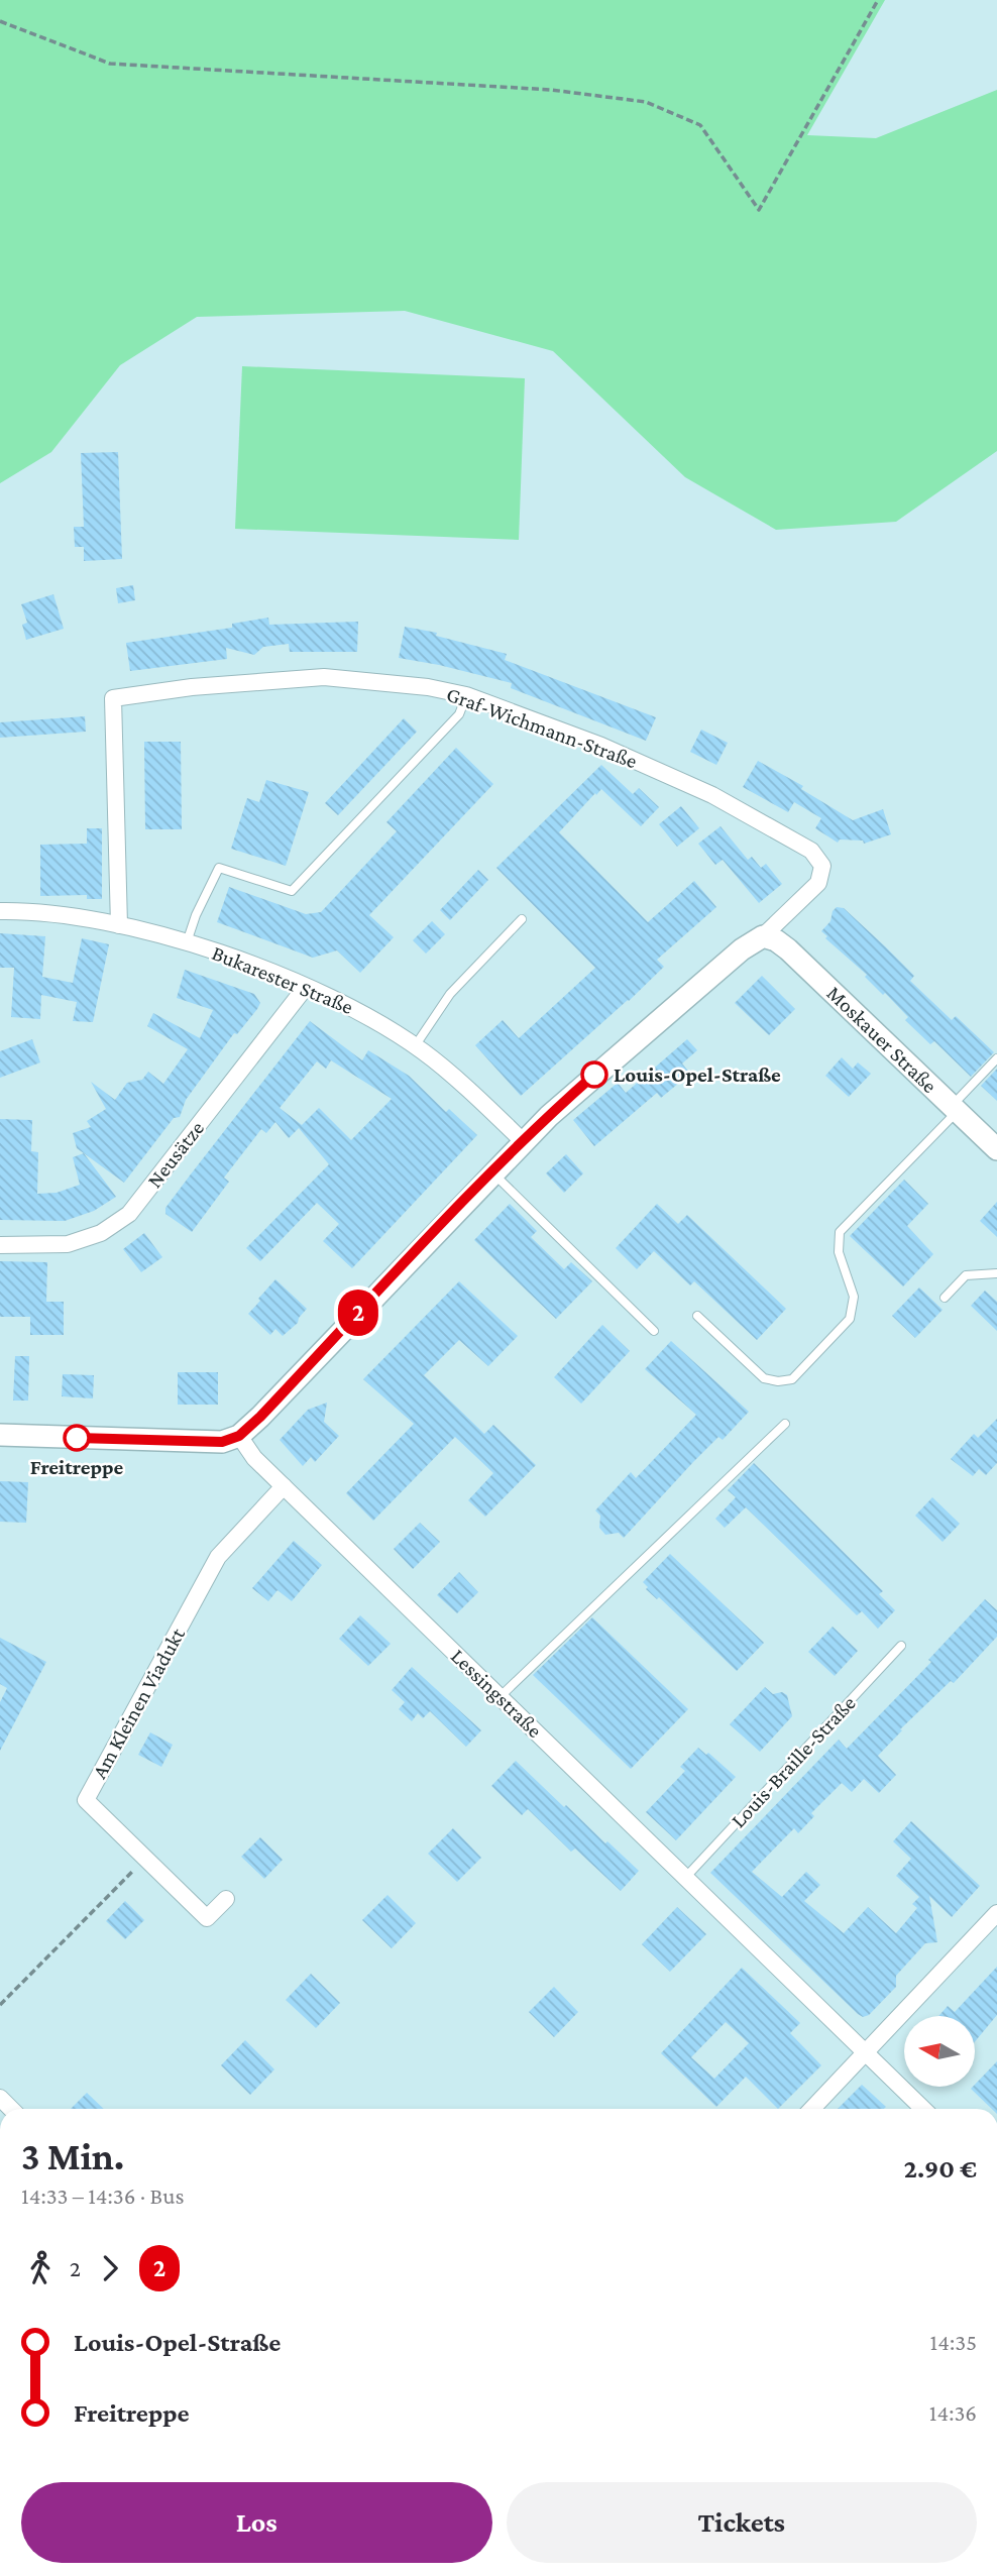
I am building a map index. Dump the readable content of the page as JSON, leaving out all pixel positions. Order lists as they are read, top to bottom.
{
  "streets": {
    "main road": ["Moskauer Straße"],
    "street": [
      "Graf-Wichmann-Straße",
      "Bukarester Straße",
      "Neusätze",
      "Lessingstraße",
      "Am Kleinen Viadukt"
    ],
    "lane": ["Louis-Braille-Straße"]
  },
  "crossings": [
    ["Graf-Wichmann-Straße", "Bukarester Straße"],
    ["Graf-Wichmann-Straße", "Moskauer Straße"],
    ["Bukarester Straße", "Neusätze"],
    ["Lessingstraße", "Am Kleinen Viadukt"],
    ["Lessingstraße", "Louis-Braille-Straße"]
  ],
  "places": ["Louis-Opel-Straße", "Freitreppe"],
  "lines": ["bus line 2"],
  "north": "left",
  "page": {
    "on_map": "2",
    "heading": ["3 Min.", "14:33 – 14:36 · Bus", "2.90 €"],
    "legs": ["2", "2"],
    "list": [
      {
        "name": "Louis-Opel-Straße",
        "value": "14:35"
      },
      {
        "name": "Freitreppe",
        "value": "14:36"
      }
    ],
    "buttons": ["Los", "Tickets"]
  }
}
